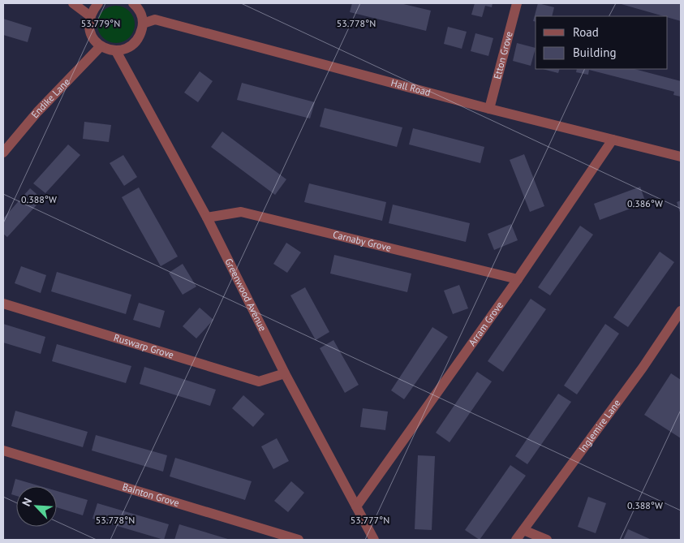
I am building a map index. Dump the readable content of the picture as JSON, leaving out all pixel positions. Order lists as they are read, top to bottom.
{
  "streets": {
    "street": [
      "Etton Grove",
      "Hall Road",
      "Endike Lane",
      "Carnaby Grove",
      "Greenwood Avenue",
      "Arram Grove",
      "Ruswarp Grove",
      "Inglemire Lane",
      "Bainton Grove"
    ]
  },
  "crossings": [
    ["Etton Grove", "Hall Road"],
    ["Hall Road", "Arram Grove"],
    ["Carnaby Grove", "Greenwood Avenue"],
    ["Carnaby Grove", "Arram Grove"],
    ["Greenwood Avenue", "Arram Grove"],
    ["Greenwood Avenue", "Ruswarp Grove"]
  ],
  "legend": ["Road", "Building"],
  "north": "top left",
  "coordinates": [
    "53.779°N",
    "53.778°N",
    "0.388°W",
    "0.386°W",
    "53.777°N"
  ]
}
